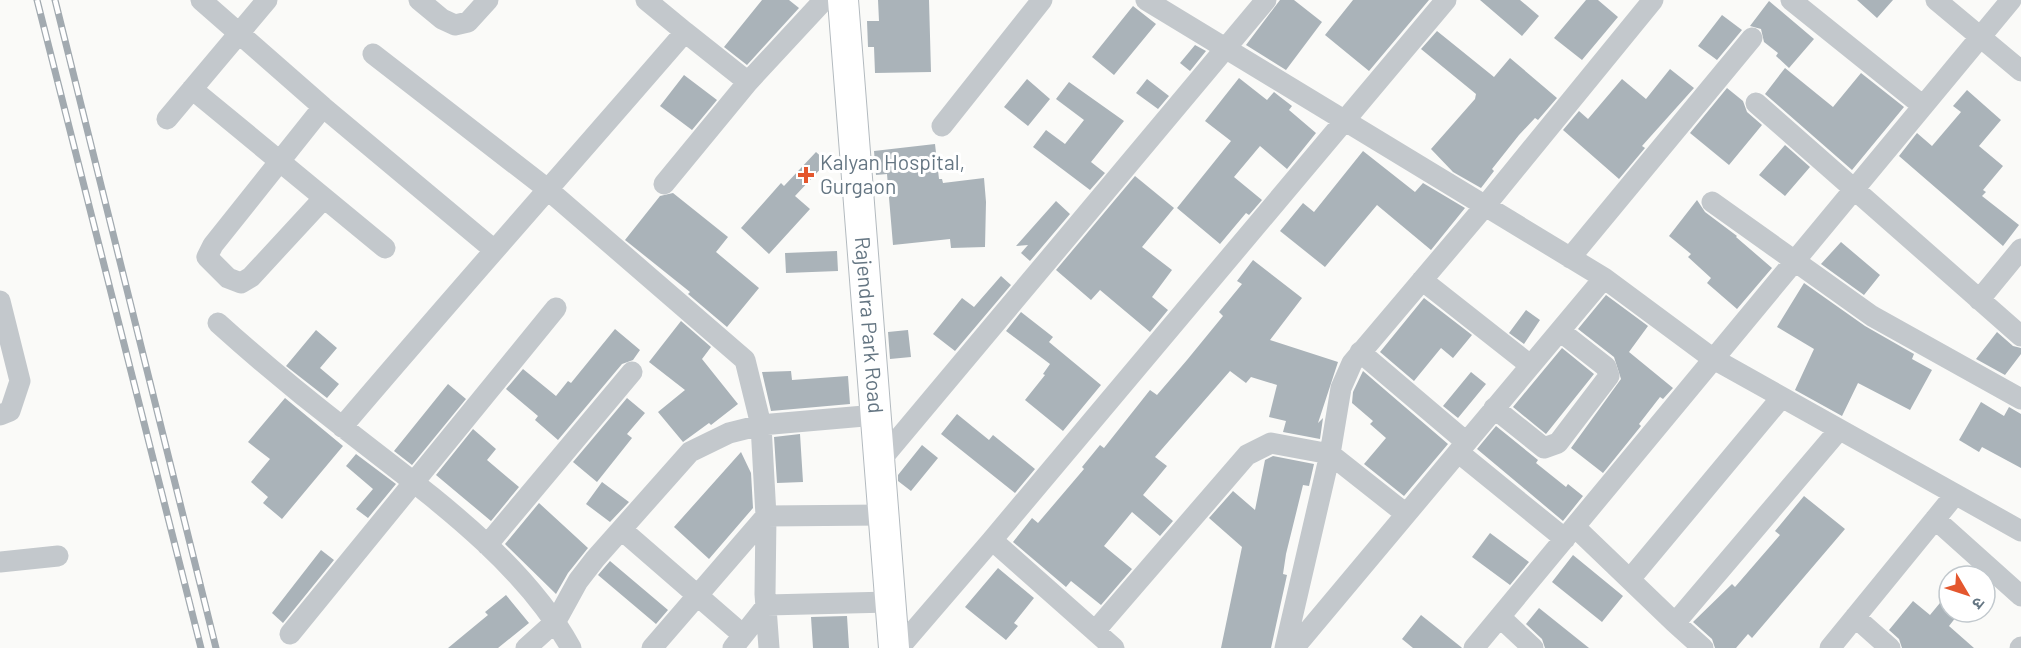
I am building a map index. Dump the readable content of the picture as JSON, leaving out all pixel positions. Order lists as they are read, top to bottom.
{
  "streets": {
    "street": ["Rajendra Park Road"]
  },
  "places": {
    "health": ["Kalyan Hospital, Gurgaon"]
  },
  "north": "bottom right"
}
